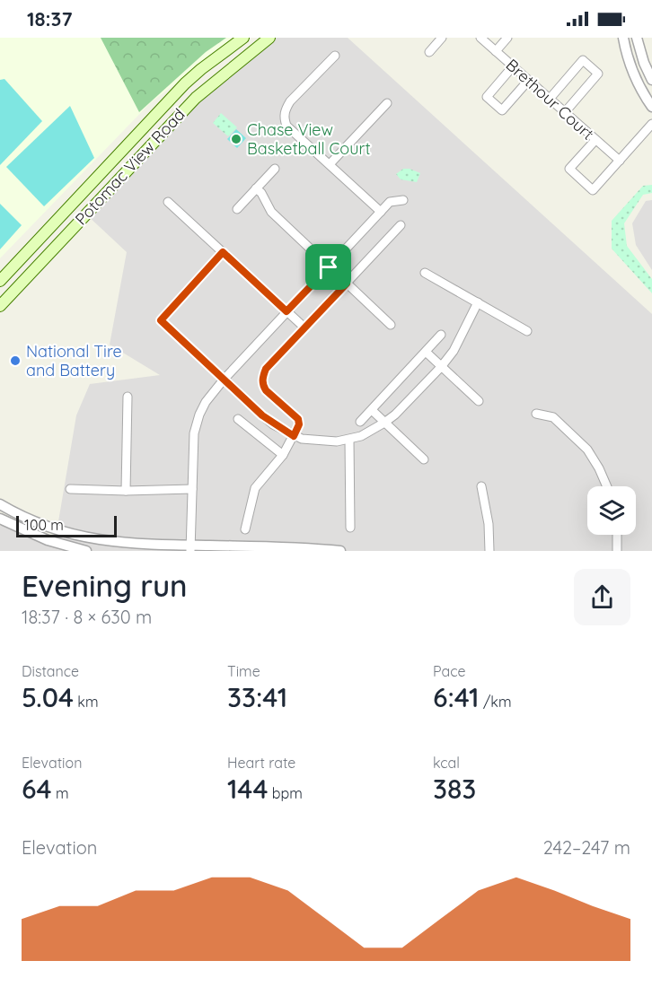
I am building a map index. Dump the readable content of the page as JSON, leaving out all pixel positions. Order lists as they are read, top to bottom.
{
  "streets": {
    "main road": ["Potomac View Road"],
    "street": ["Brethour Court"]
  },
  "places": ["Chase View Basketball Court", "National Tire and Battery"],
  "scale_bar": "100 m",
  "page": {
    "status": "18:37",
    "scale": "100 m",
    "heading": ["Evening run", "18:37 · 8 × 630 m"],
    "stats": [
      ["Distance", "5.04 km"],
      ["Time", "33:41"],
      ["Pace", "6:41 /km"],
      ["Elevation", "64 m"],
      ["Heart rate", "144 bpm"],
      ["kcal", "383"]
    ],
    "chart": ["Elevation", "242–247 m"]
  }
}
